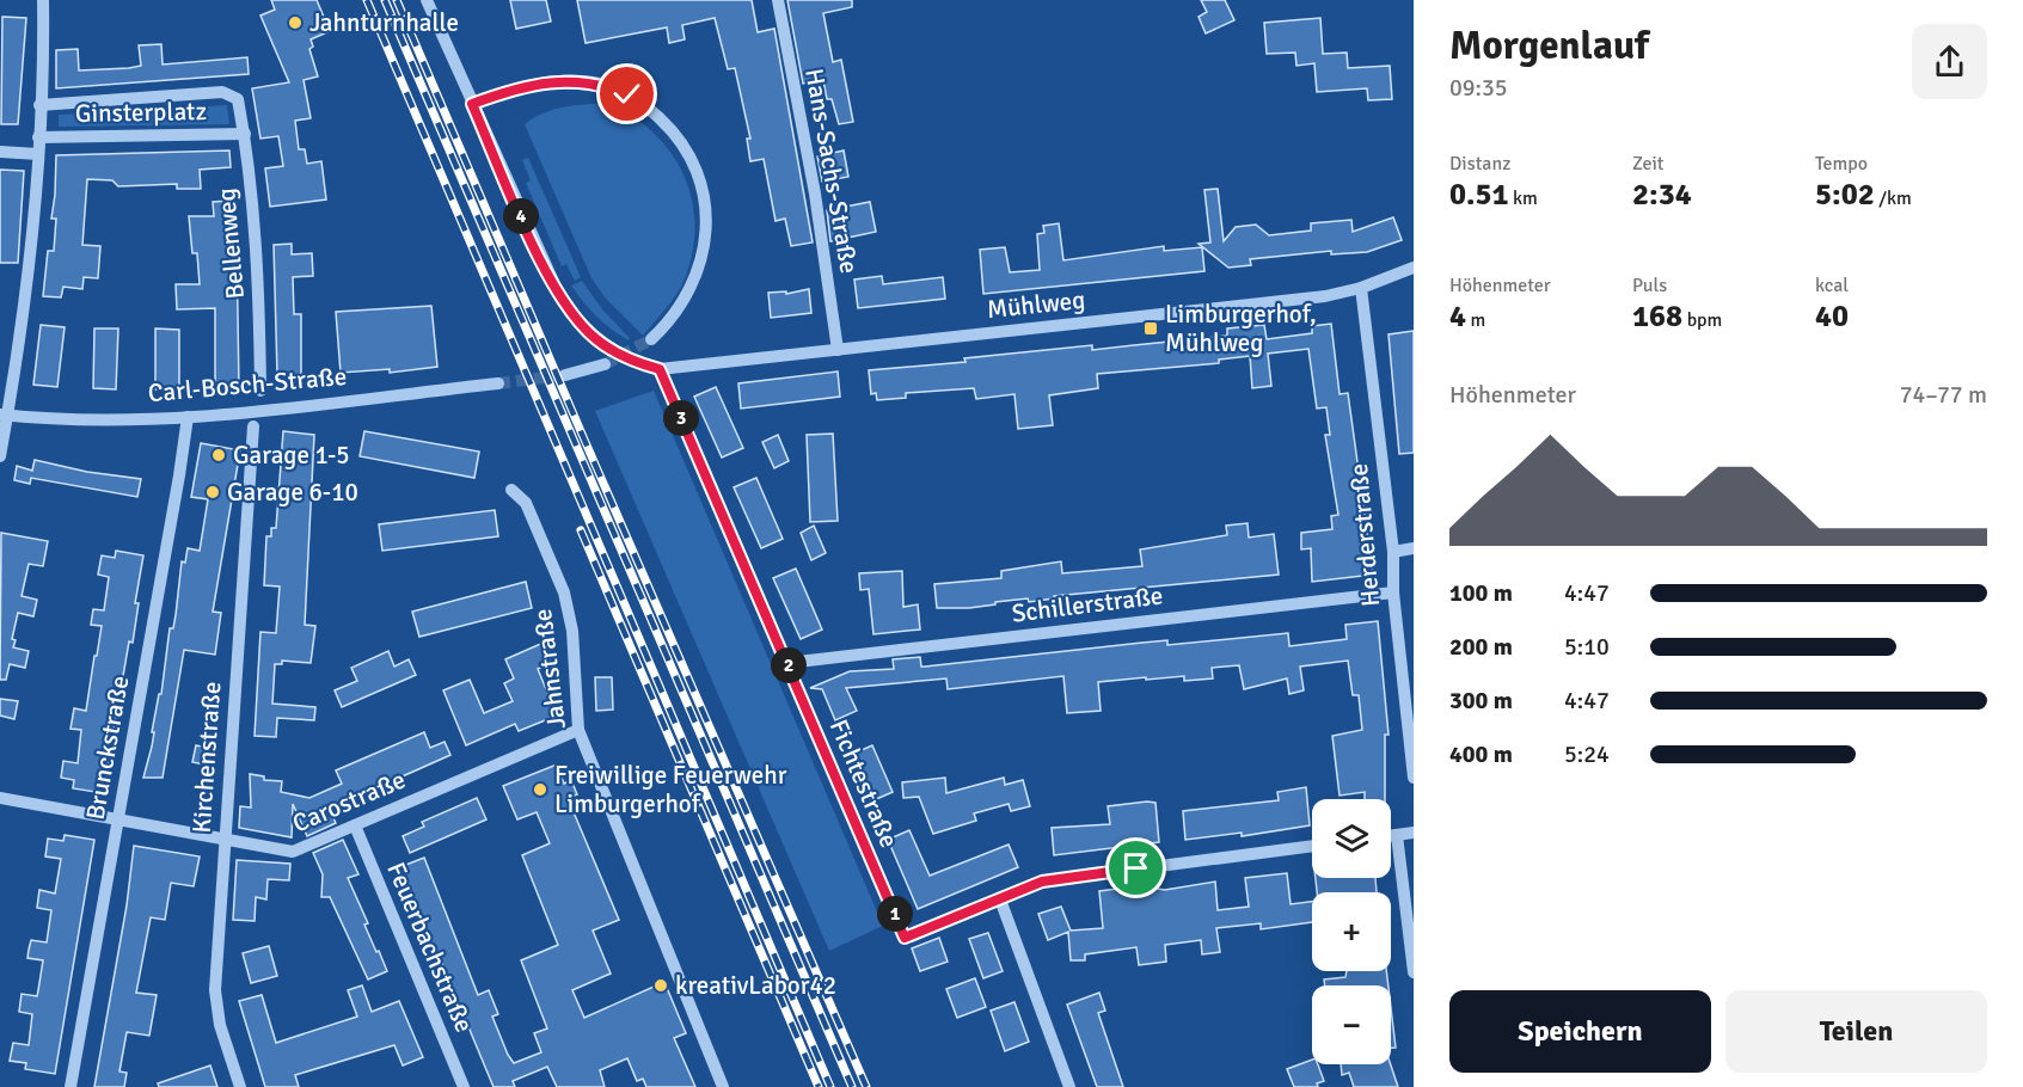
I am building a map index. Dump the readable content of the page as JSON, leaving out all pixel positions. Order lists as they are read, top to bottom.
{
  "streets": {
    "street": [
      "Ginsterplatz",
      "Hans-Sachs-Straße",
      "Bellenweg",
      "Mühlweg",
      "Carl-Bosch-Straße",
      "Herderstraße",
      "Schillerstraße",
      "Jahnstraße",
      "Brunckstraße",
      "Kirchenstraße",
      "Fichtestraße",
      "Carostraße",
      "Feuerbachstraße"
    ]
  },
  "crossings": [
    ["Ginsterplatz", "Bellenweg"],
    ["Hans-Sachs-Straße", "Mühlweg"],
    ["Mühlweg", "Herderstraße"],
    ["Mühlweg", "Fichtestraße"],
    ["Carl-Bosch-Straße", "Brunckstraße"],
    ["Herderstraße", "Schillerstraße"],
    ["Schillerstraße", "Fichtestraße"],
    ["Jahnstraße", "Carostraße"],
    ["Brunckstraße", "Carostraße"],
    ["Kirchenstraße", "Carostraße"],
    ["Carostraße", "Feuerbachstraße"]
  ],
  "places": {
    "other": [
      "Jahnturnhalle",
      "Garage 1-5",
      "Garage 6-10",
      "Freiwillige Feuerwehr Limburgerhof",
      "kreativLabor42"
    ],
    "transit": ["Limburgerhof, Mühlweg"]
  },
  "page": {
    "heading": ["Morgenlauf", "09:35"],
    "stats": [
      ["Distanz", "0.51 km"],
      ["Zeit", "2:34"],
      ["Tempo", "5:02 /km"],
      ["Höhenmeter", "4 m"],
      ["Puls", "168 bpm"],
      ["kcal", "40"]
    ],
    "pins": [
      "4",
      "3",
      "2",
      "1"
    ],
    "chart": ["Höhenmeter", "74–77 m"],
    "list": [
      {
        "name": "100 m",
        "note": "4:47"
      },
      {
        "name": "200 m",
        "note": "5:10"
      },
      {
        "name": "300 m",
        "note": "4:47"
      },
      {
        "name": "400 m",
        "note": "5:24"
      }
    ],
    "map_buttons": ["+", "−"],
    "buttons": ["Speichern", "Teilen"]
  }
}
